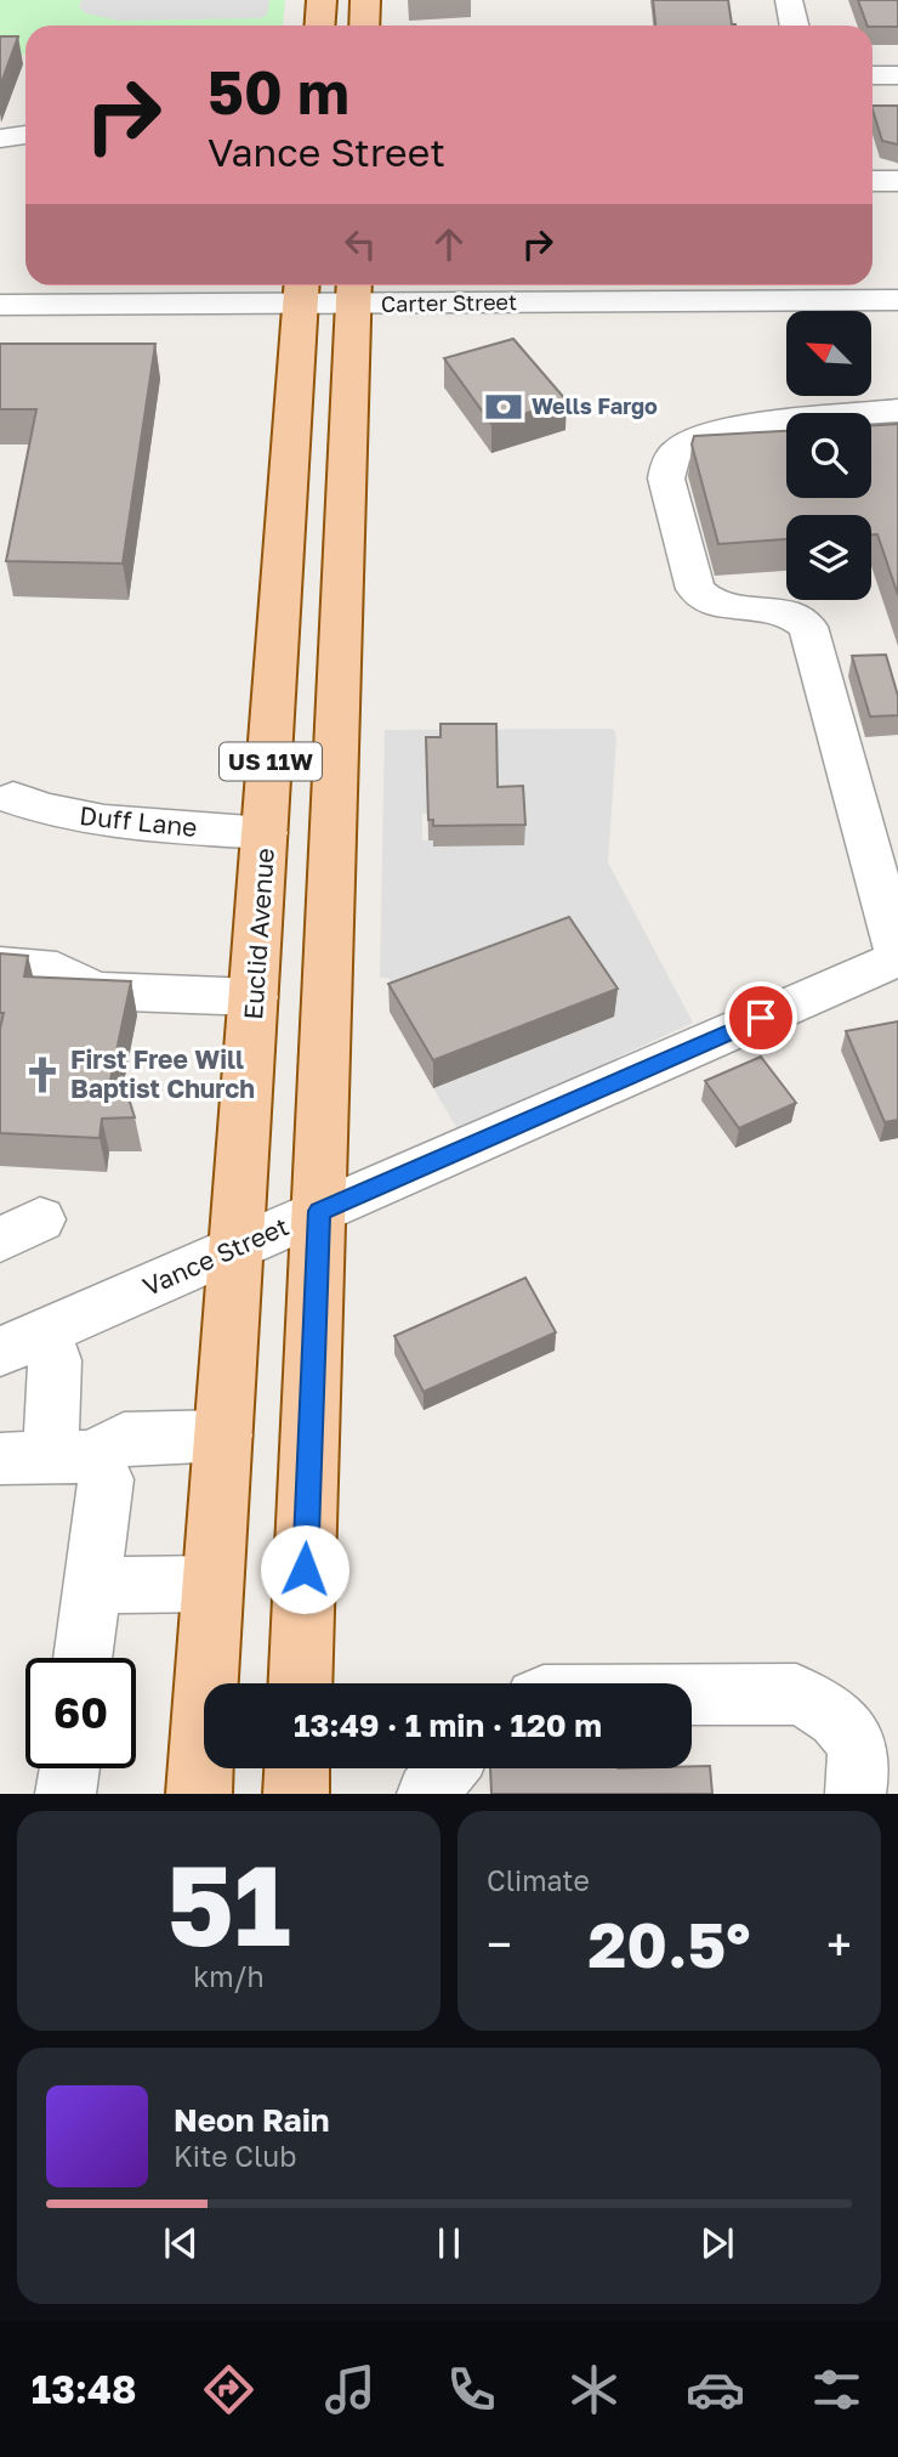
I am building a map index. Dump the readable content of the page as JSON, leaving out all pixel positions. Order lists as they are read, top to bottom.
{
  "streets": {
    "main road": ["US 11W", "Euclid Avenue"],
    "street": ["Carter Street", "Duff Lane", "Vance Street"]
  },
  "crossings": [
    ["Carter Street", "US 11W"],
    ["Carter Street", "Euclid Avenue"],
    ["US 11W", "Vance Street"],
    ["Duff Lane", "Euclid Avenue"],
    ["Euclid Avenue", "Vance Street"]
  ],
  "places": {
    "bank": ["Wells Fargo"],
    "church": ["First Free Will Baptist Church"]
  },
  "north": "top left",
  "page": {
    "turn": ["50 m", "Vance Street"],
    "limit": "60",
    "trip": "13:49 · 1 min · 120 m",
    "tile": [
      ["51", "km/h"],
      "Climate"
    ],
    "heat": ["−", "20.5°", "+"],
    "song": ["Neon Rain", "Kite Club"],
    "tabs": "13:48"
  }
}
